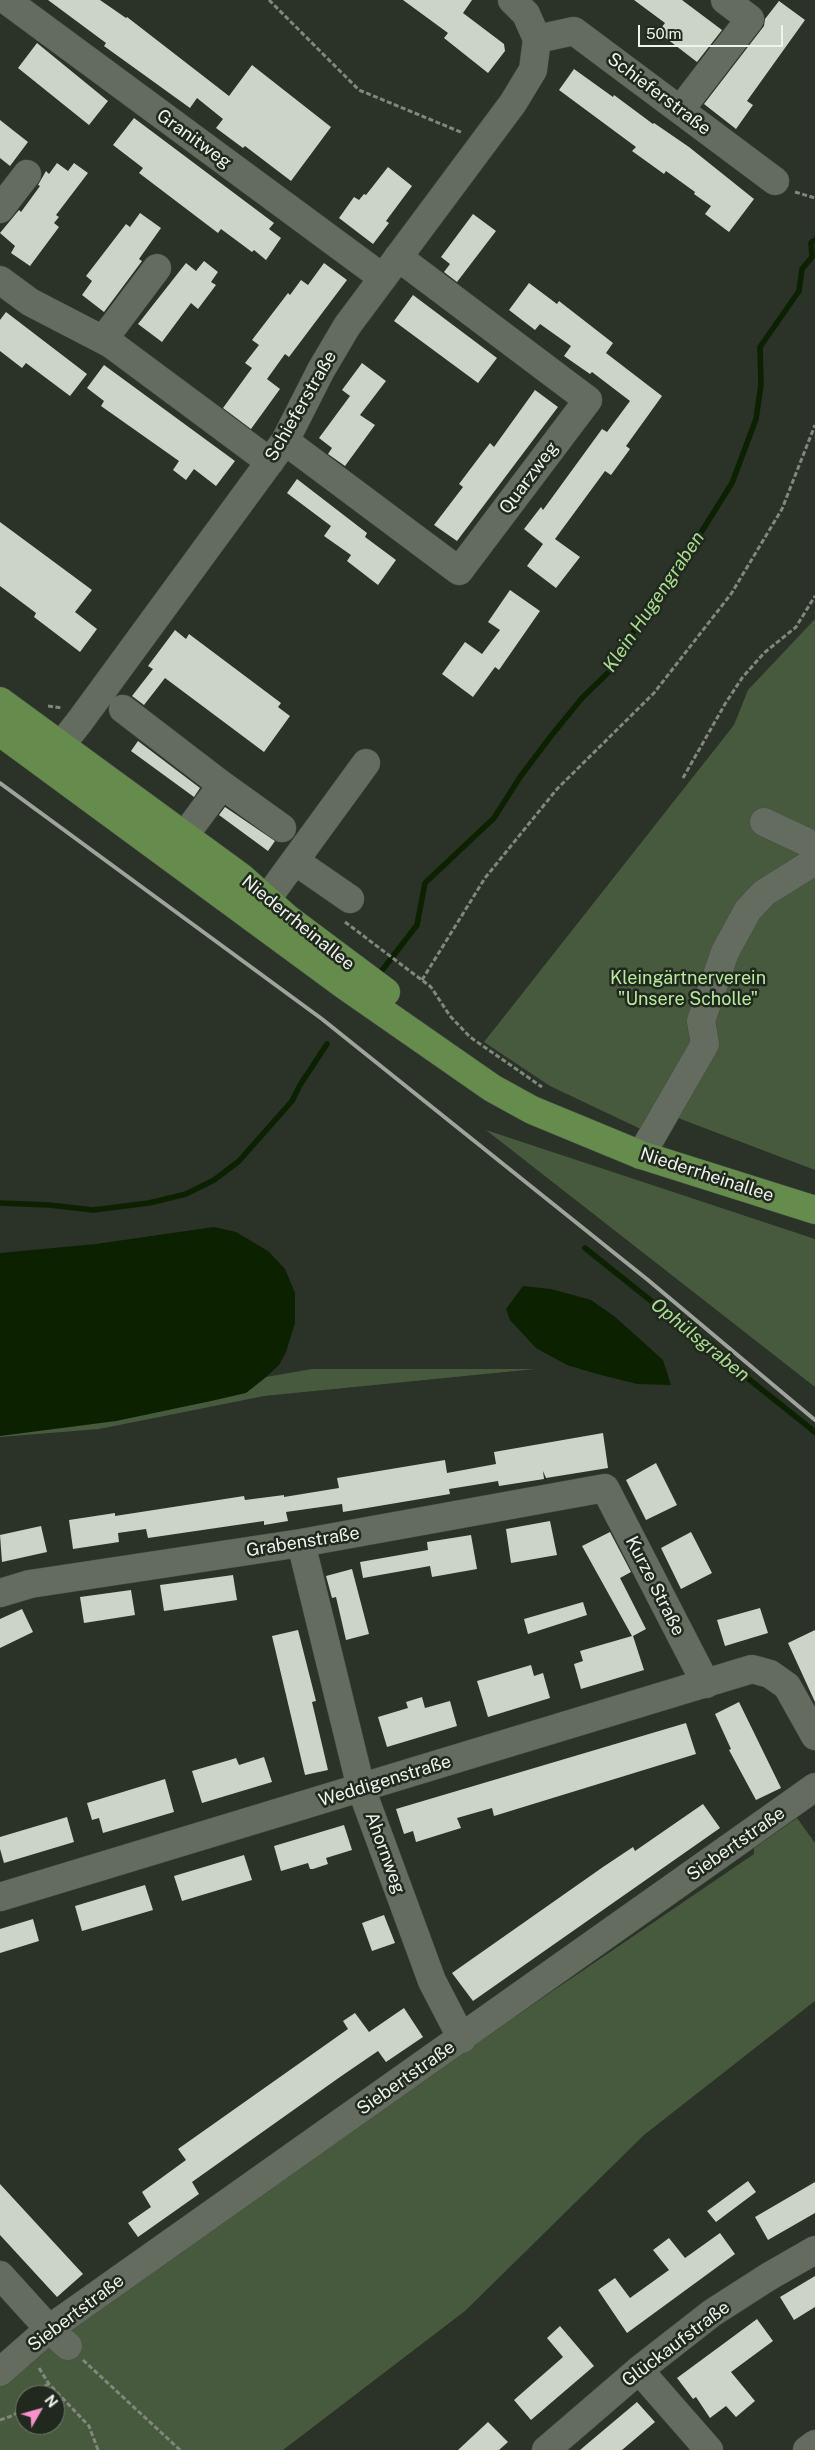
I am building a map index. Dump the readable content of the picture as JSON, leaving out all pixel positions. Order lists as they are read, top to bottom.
{
  "streets": {
    "main road": ["Niederrheinallee"],
    "street": [
      "Schieferstraße",
      "Granitweg",
      "Quarzweg",
      "Grabenstraße",
      "Kurze Straße",
      "Weddigenstraße",
      "Siebertstraße",
      "Ahornweg",
      "Glückaufstraße"
    ]
  },
  "crossings": [
    ["Schieferstraße", "Granitweg"],
    ["Schieferstraße", "Quarzweg"],
    ["Schieferstraße", "Niederrheinallee"],
    ["Granitweg", "Quarzweg"],
    ["Grabenstraße", "Kurze Straße"],
    ["Grabenstraße", "Ahornweg"],
    ["Kurze Straße", "Weddigenstraße"],
    ["Weddigenstraße", "Ahornweg"],
    ["Siebertstraße", "Ahornweg"]
  ],
  "water": ["Klein Hugengraben", "Ophülsgraben"],
  "parks": ["Kleingärtnerverein \"Unsere Scholle\""],
  "scale_bar": "50 m",
  "north": "top right"
}
